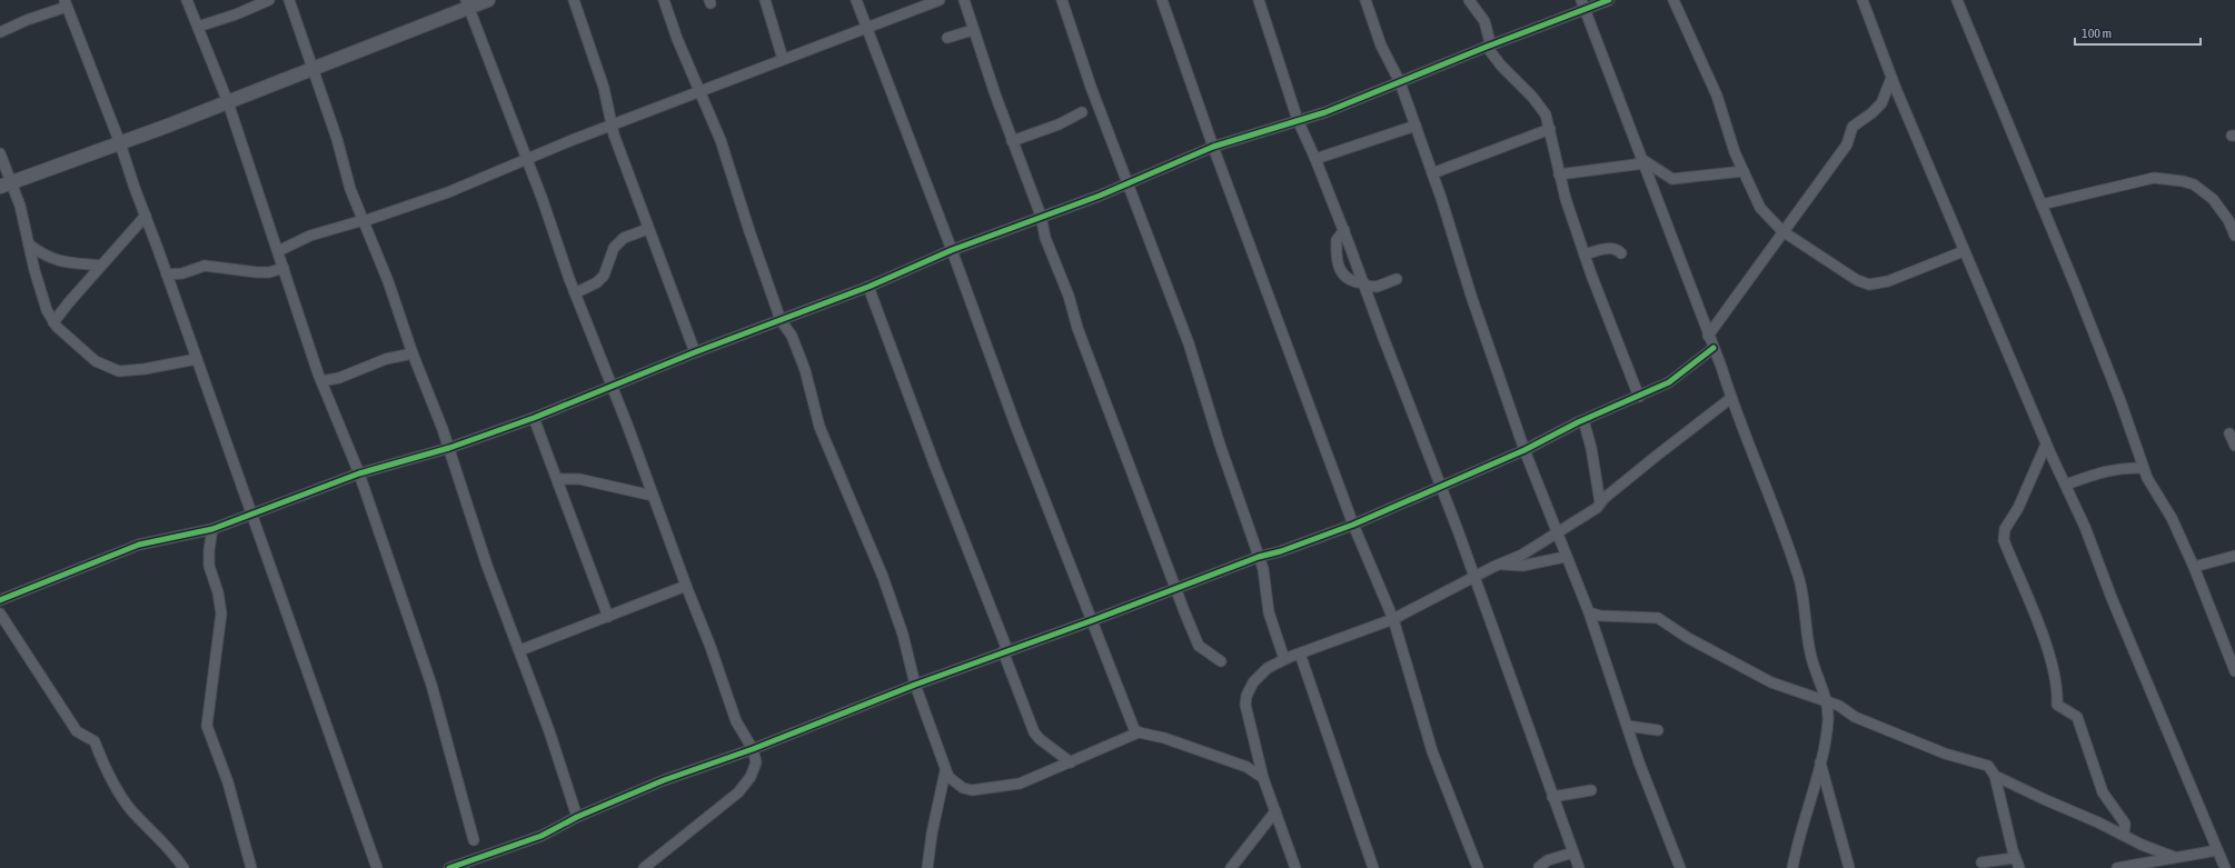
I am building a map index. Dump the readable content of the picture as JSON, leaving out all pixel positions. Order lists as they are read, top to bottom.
{
  "scale_bar": "100 m"
}
